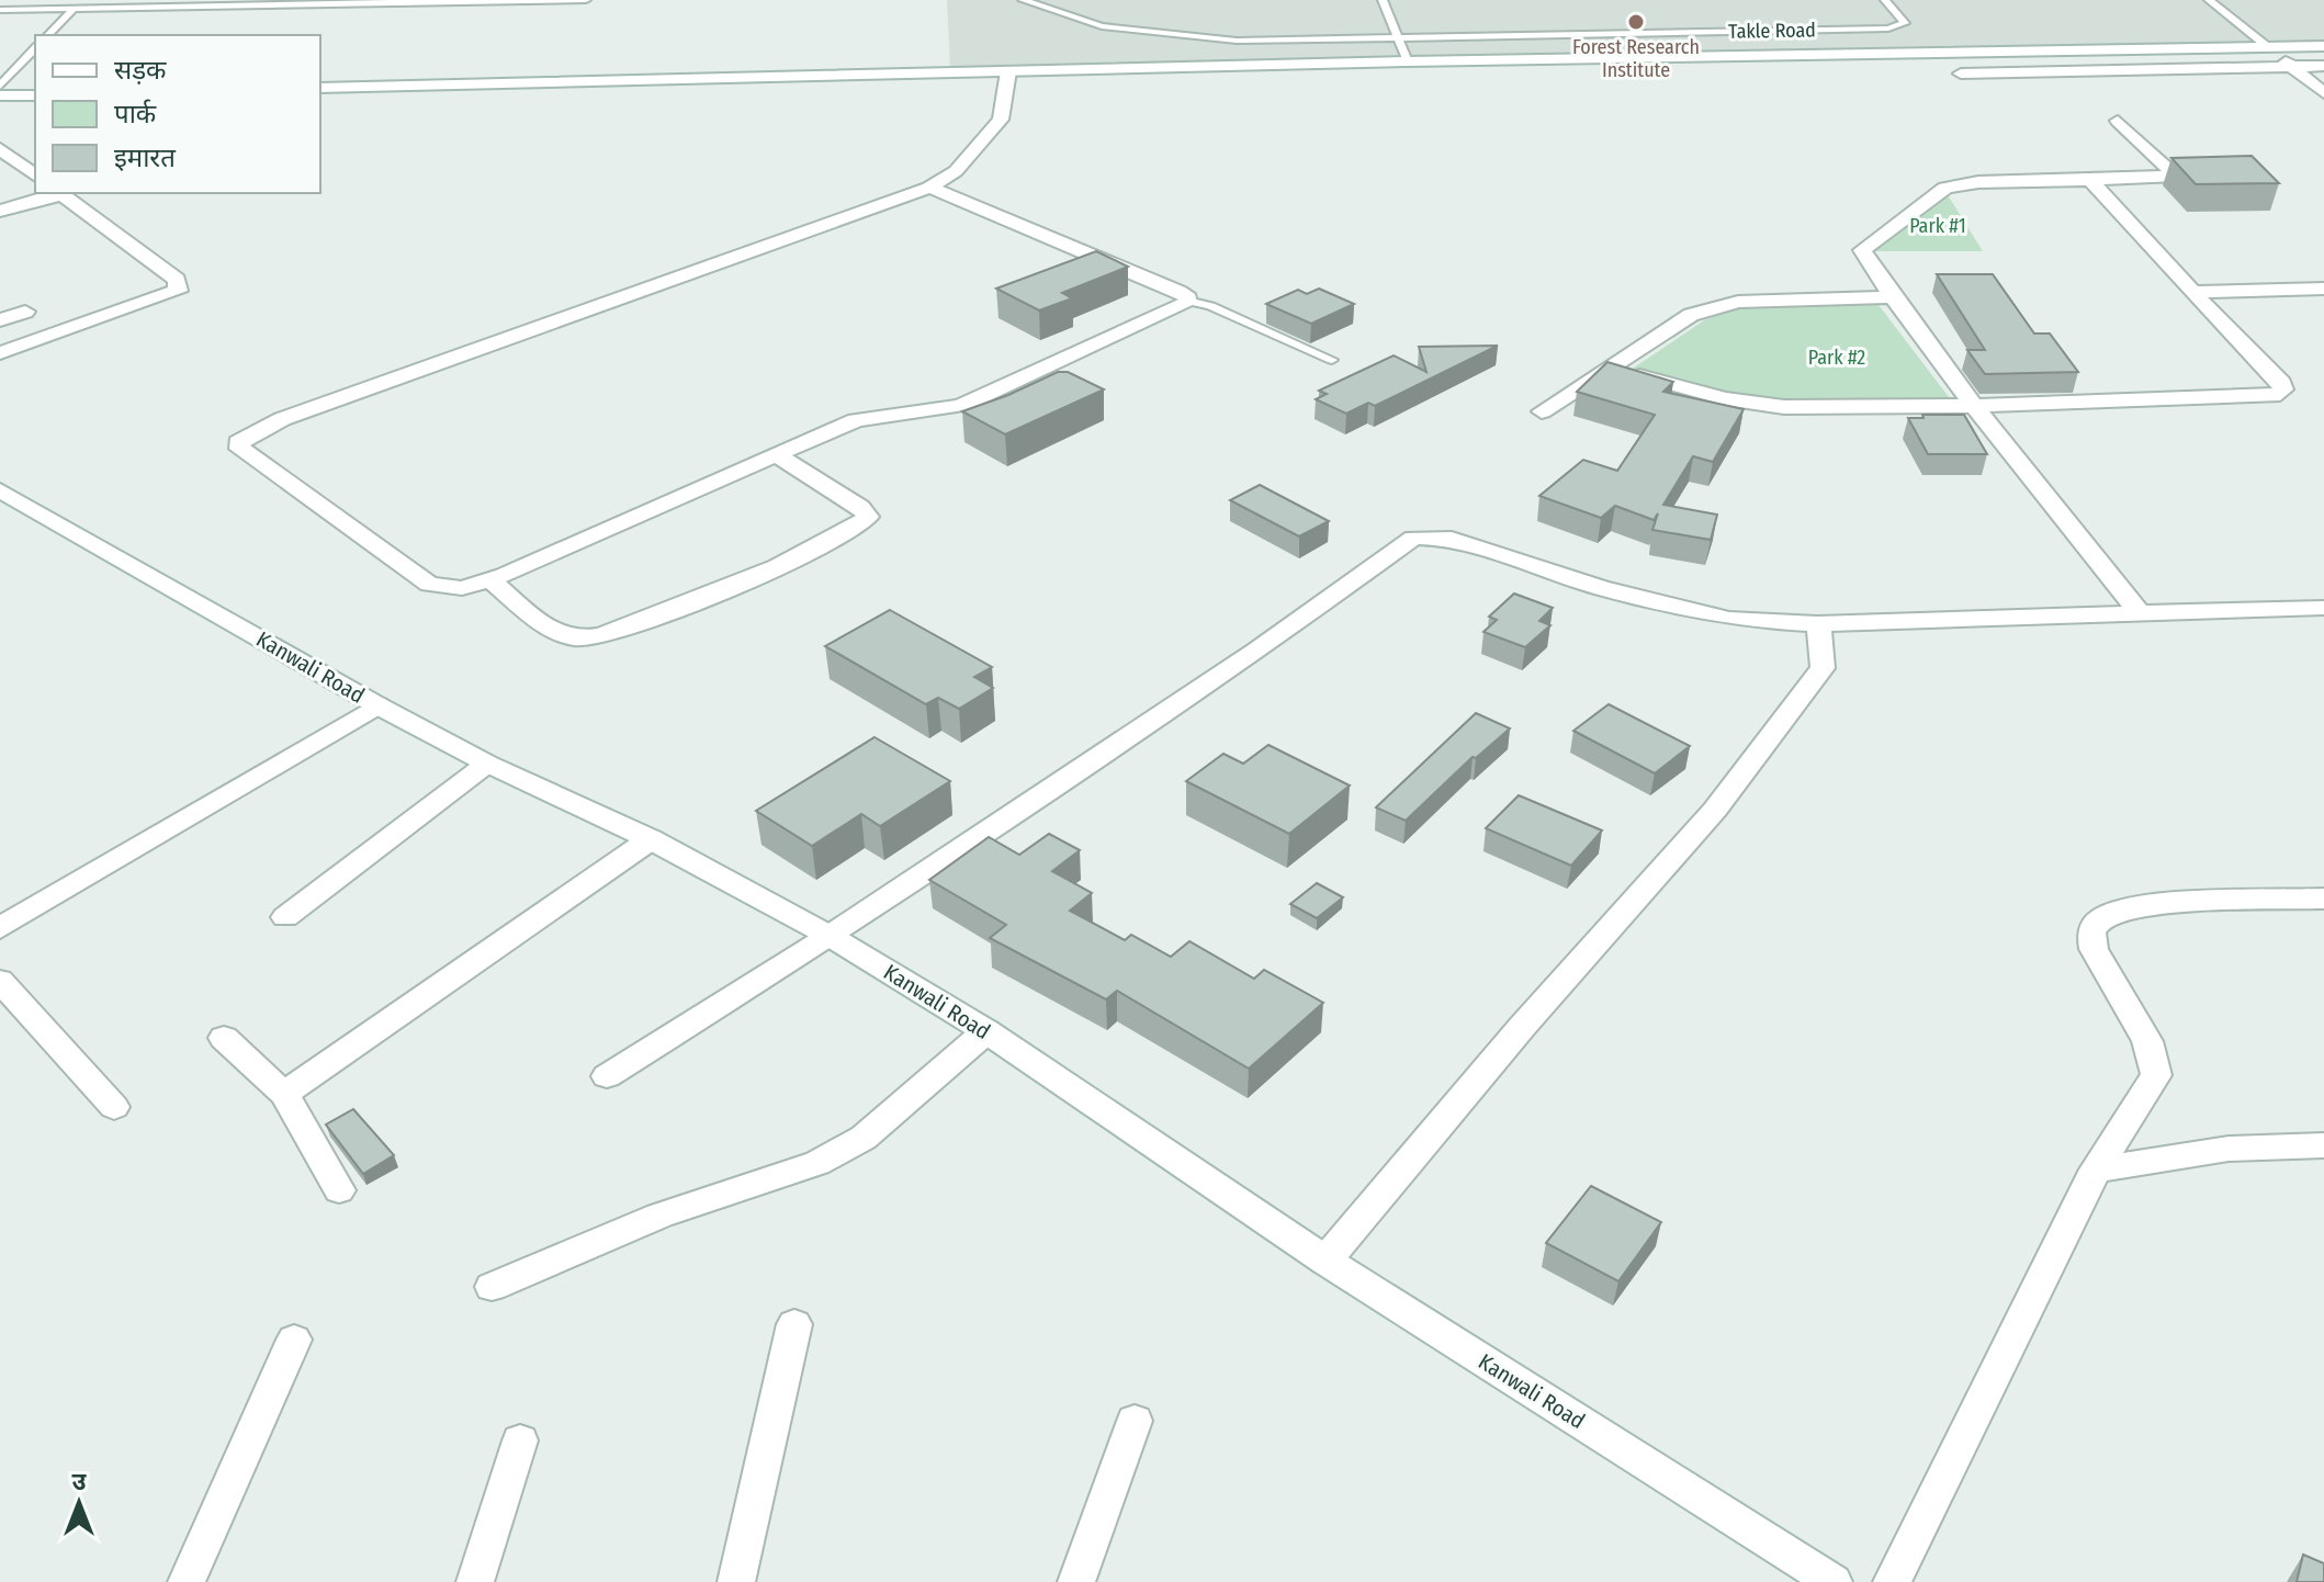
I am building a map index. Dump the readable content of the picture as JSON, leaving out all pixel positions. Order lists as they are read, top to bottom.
{
  "streets": {
    "street": ["Kanwali Road"],
    "lane": ["Takle Road"]
  },
  "parks": ["Park #1", "Park #2"],
  "places": ["Forest Research Institute"],
  "legend": ["सड़क", "पार्क", "इमारत"],
  "north": "top"
}
